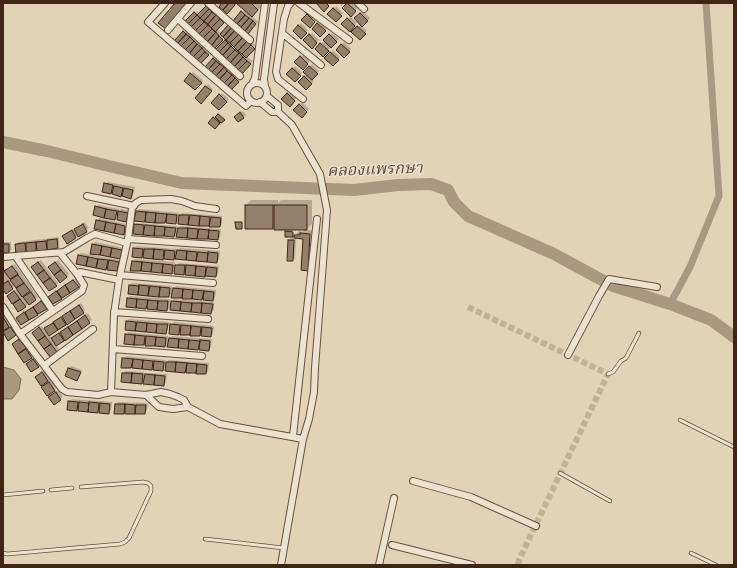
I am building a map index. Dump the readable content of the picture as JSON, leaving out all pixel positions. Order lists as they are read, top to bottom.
{
  "water": ["คลองแพรกษา"]
}
